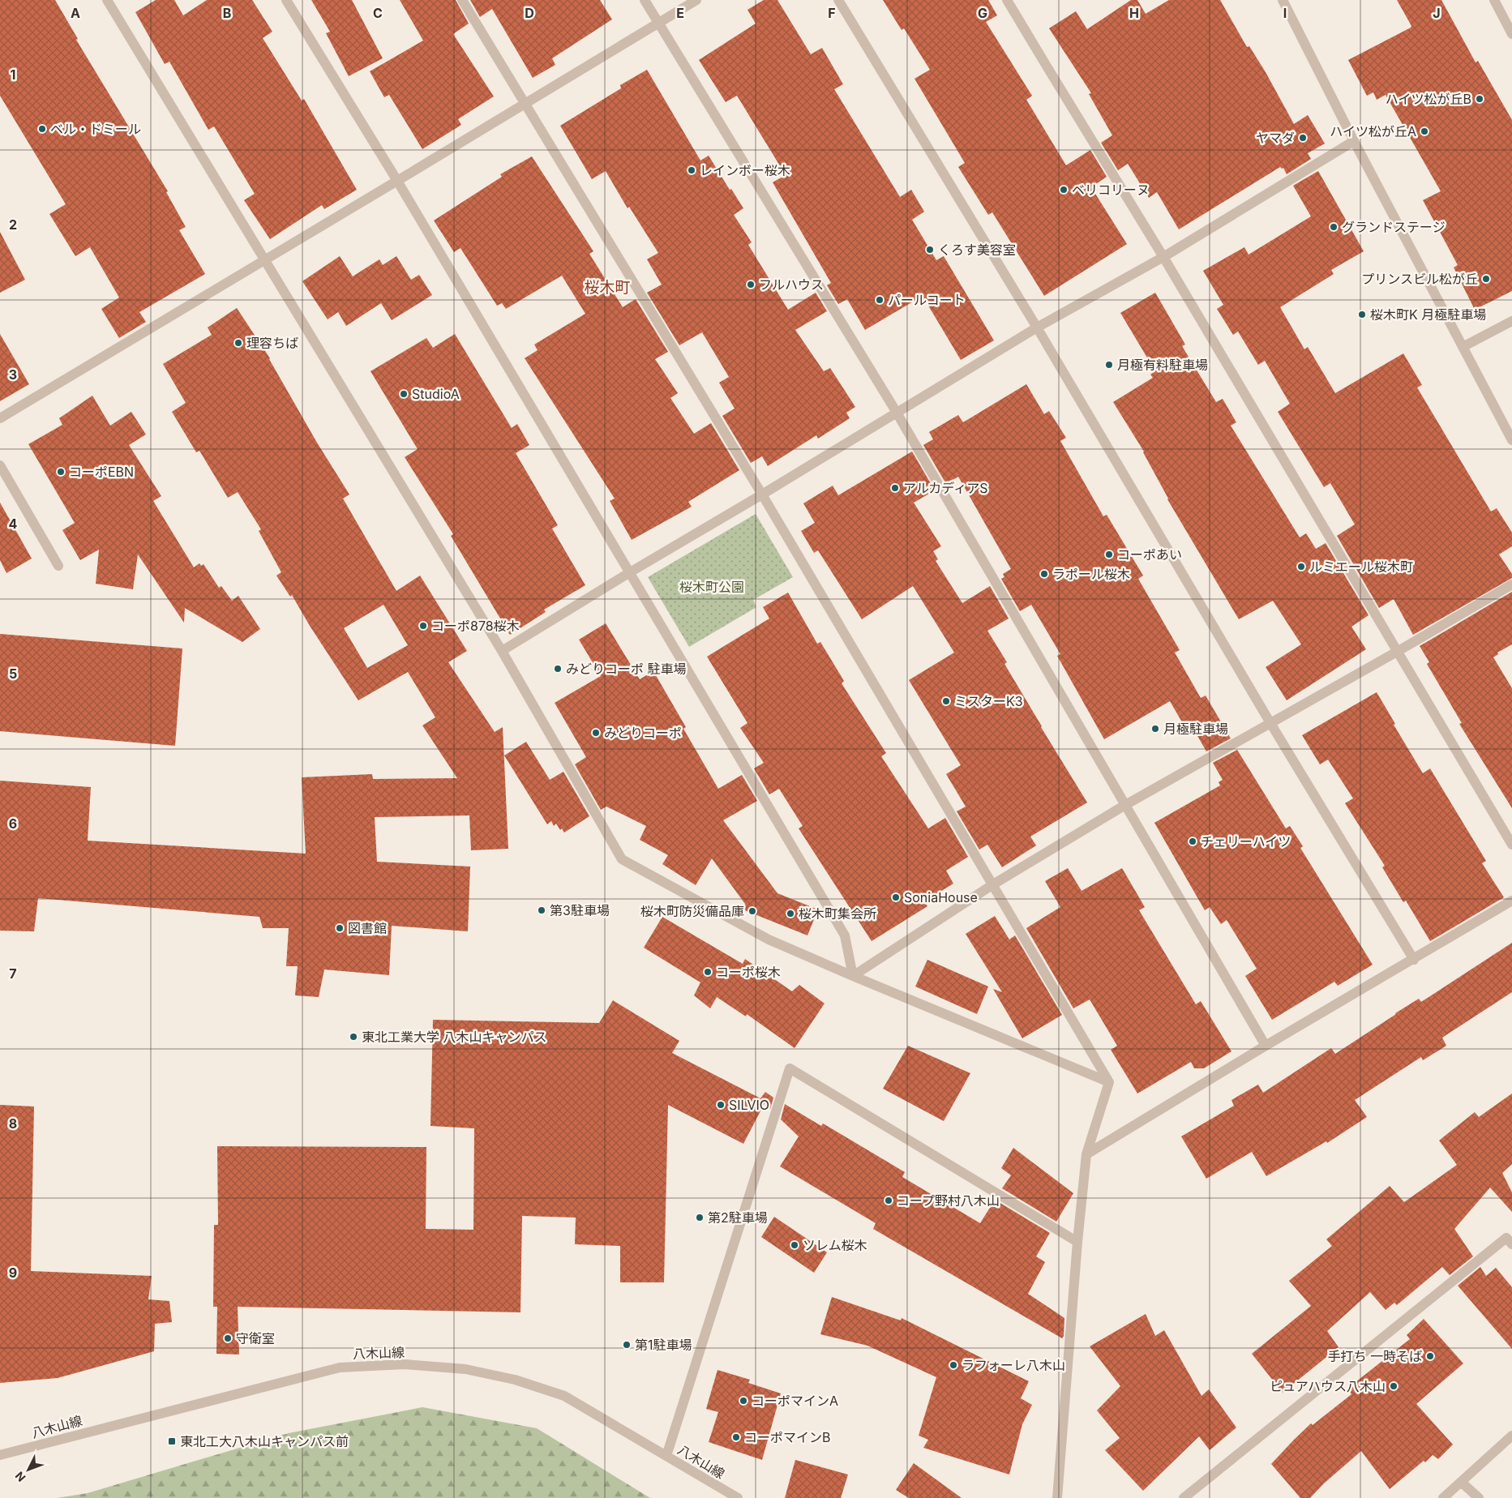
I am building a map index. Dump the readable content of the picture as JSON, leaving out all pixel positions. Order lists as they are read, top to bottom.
{
  "streets": {
    "street": ["八木山線"]
  },
  "districts": ["桜木町"],
  "parks": ["桜木町公園"],
  "places": {
    "other": [
      "ハイツ松が丘B",
      "ベル・ドミール",
      "ハイツ松が丘A",
      "ヤマダ",
      "レインボー桜木",
      "ベリコリーヌ",
      "グランドステージ",
      "くろす美容室",
      "プリンスビル松が丘",
      "フルハウス",
      "パールコート",
      "桜木町K 月極駐車場",
      "理容ちば",
      "月極有料駐車場",
      "StudioA",
      "コーポEBN",
      "アルカディアS",
      "コーポあい",
      "ルミエール桜木町",
      "ラポール桜木",
      "コーポ878桜木",
      "みどりコーポ 駐車場",
      "ミスターK3",
      "月極駐車場",
      "みどりコーポ",
      "チェリーハイツ",
      "SoniaHouse",
      "第3駐車場",
      "桜木町防災備品庫",
      "桜木町集会所",
      "図書館",
      "コーポ桜木",
      "東北工業大学 八木山キャンパス",
      "SILVIO",
      "コープ野村八木山",
      "第2駐車場",
      "ソレム桜木",
      "守衛室",
      "第1駐車場",
      "手打ち 一時そば",
      "ラフォーレ八木山",
      "ピュアハウス八木山",
      "コーポマインA",
      "コーポマインB"
    ],
    "transit": ["東北工大八木山キャンパス前"]
  },
  "north": "bottom left",
  "grid": {
    "columns": [
      "A",
      "B",
      "C",
      "D",
      "E",
      "F",
      "G",
      "H",
      "I",
      "J"
    ],
    "rows": [
      "1",
      "2",
      "3",
      "4",
      "5",
      "6",
      "7",
      "8",
      "9"
    ]
  }
}
